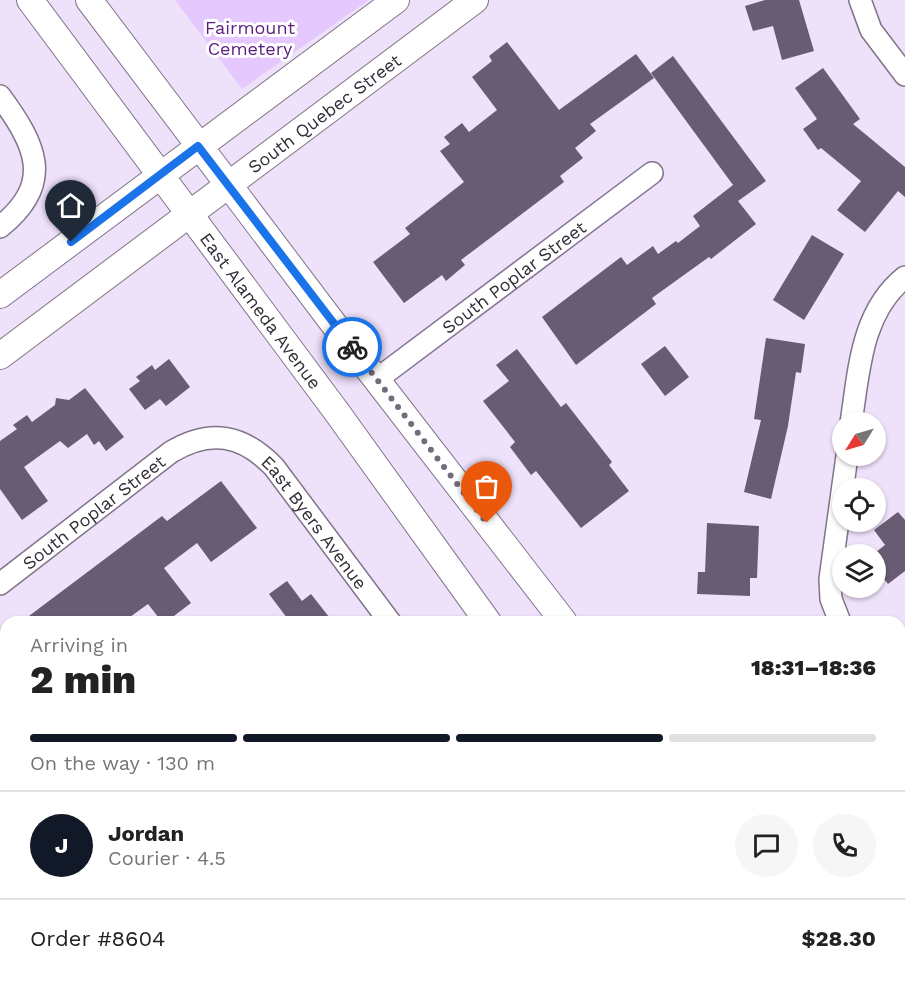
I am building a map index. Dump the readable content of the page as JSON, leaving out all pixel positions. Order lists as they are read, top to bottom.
{
  "streets": {
    "main road": ["South Quebec Street", "East Alameda Avenue"],
    "street": ["South Poplar Street", "East Byers Avenue"]
  },
  "crossings": [
    ["South Quebec Street", "East Alameda Avenue"],
    ["South Poplar Street", "East Byers Avenue"]
  ],
  "parks": ["Fairmount Cemetery"],
  "north": "bottom left",
  "page": {
    "heading": ["2 min", "Arriving in", "18:31–18:36"],
    "panel": [
      "Jordan",
      "Courier · 4.5",
      "Order #8604",
      "$28.30"
    ],
    "bar": "On the way · 130 m",
    "round": "J"
  }
}
